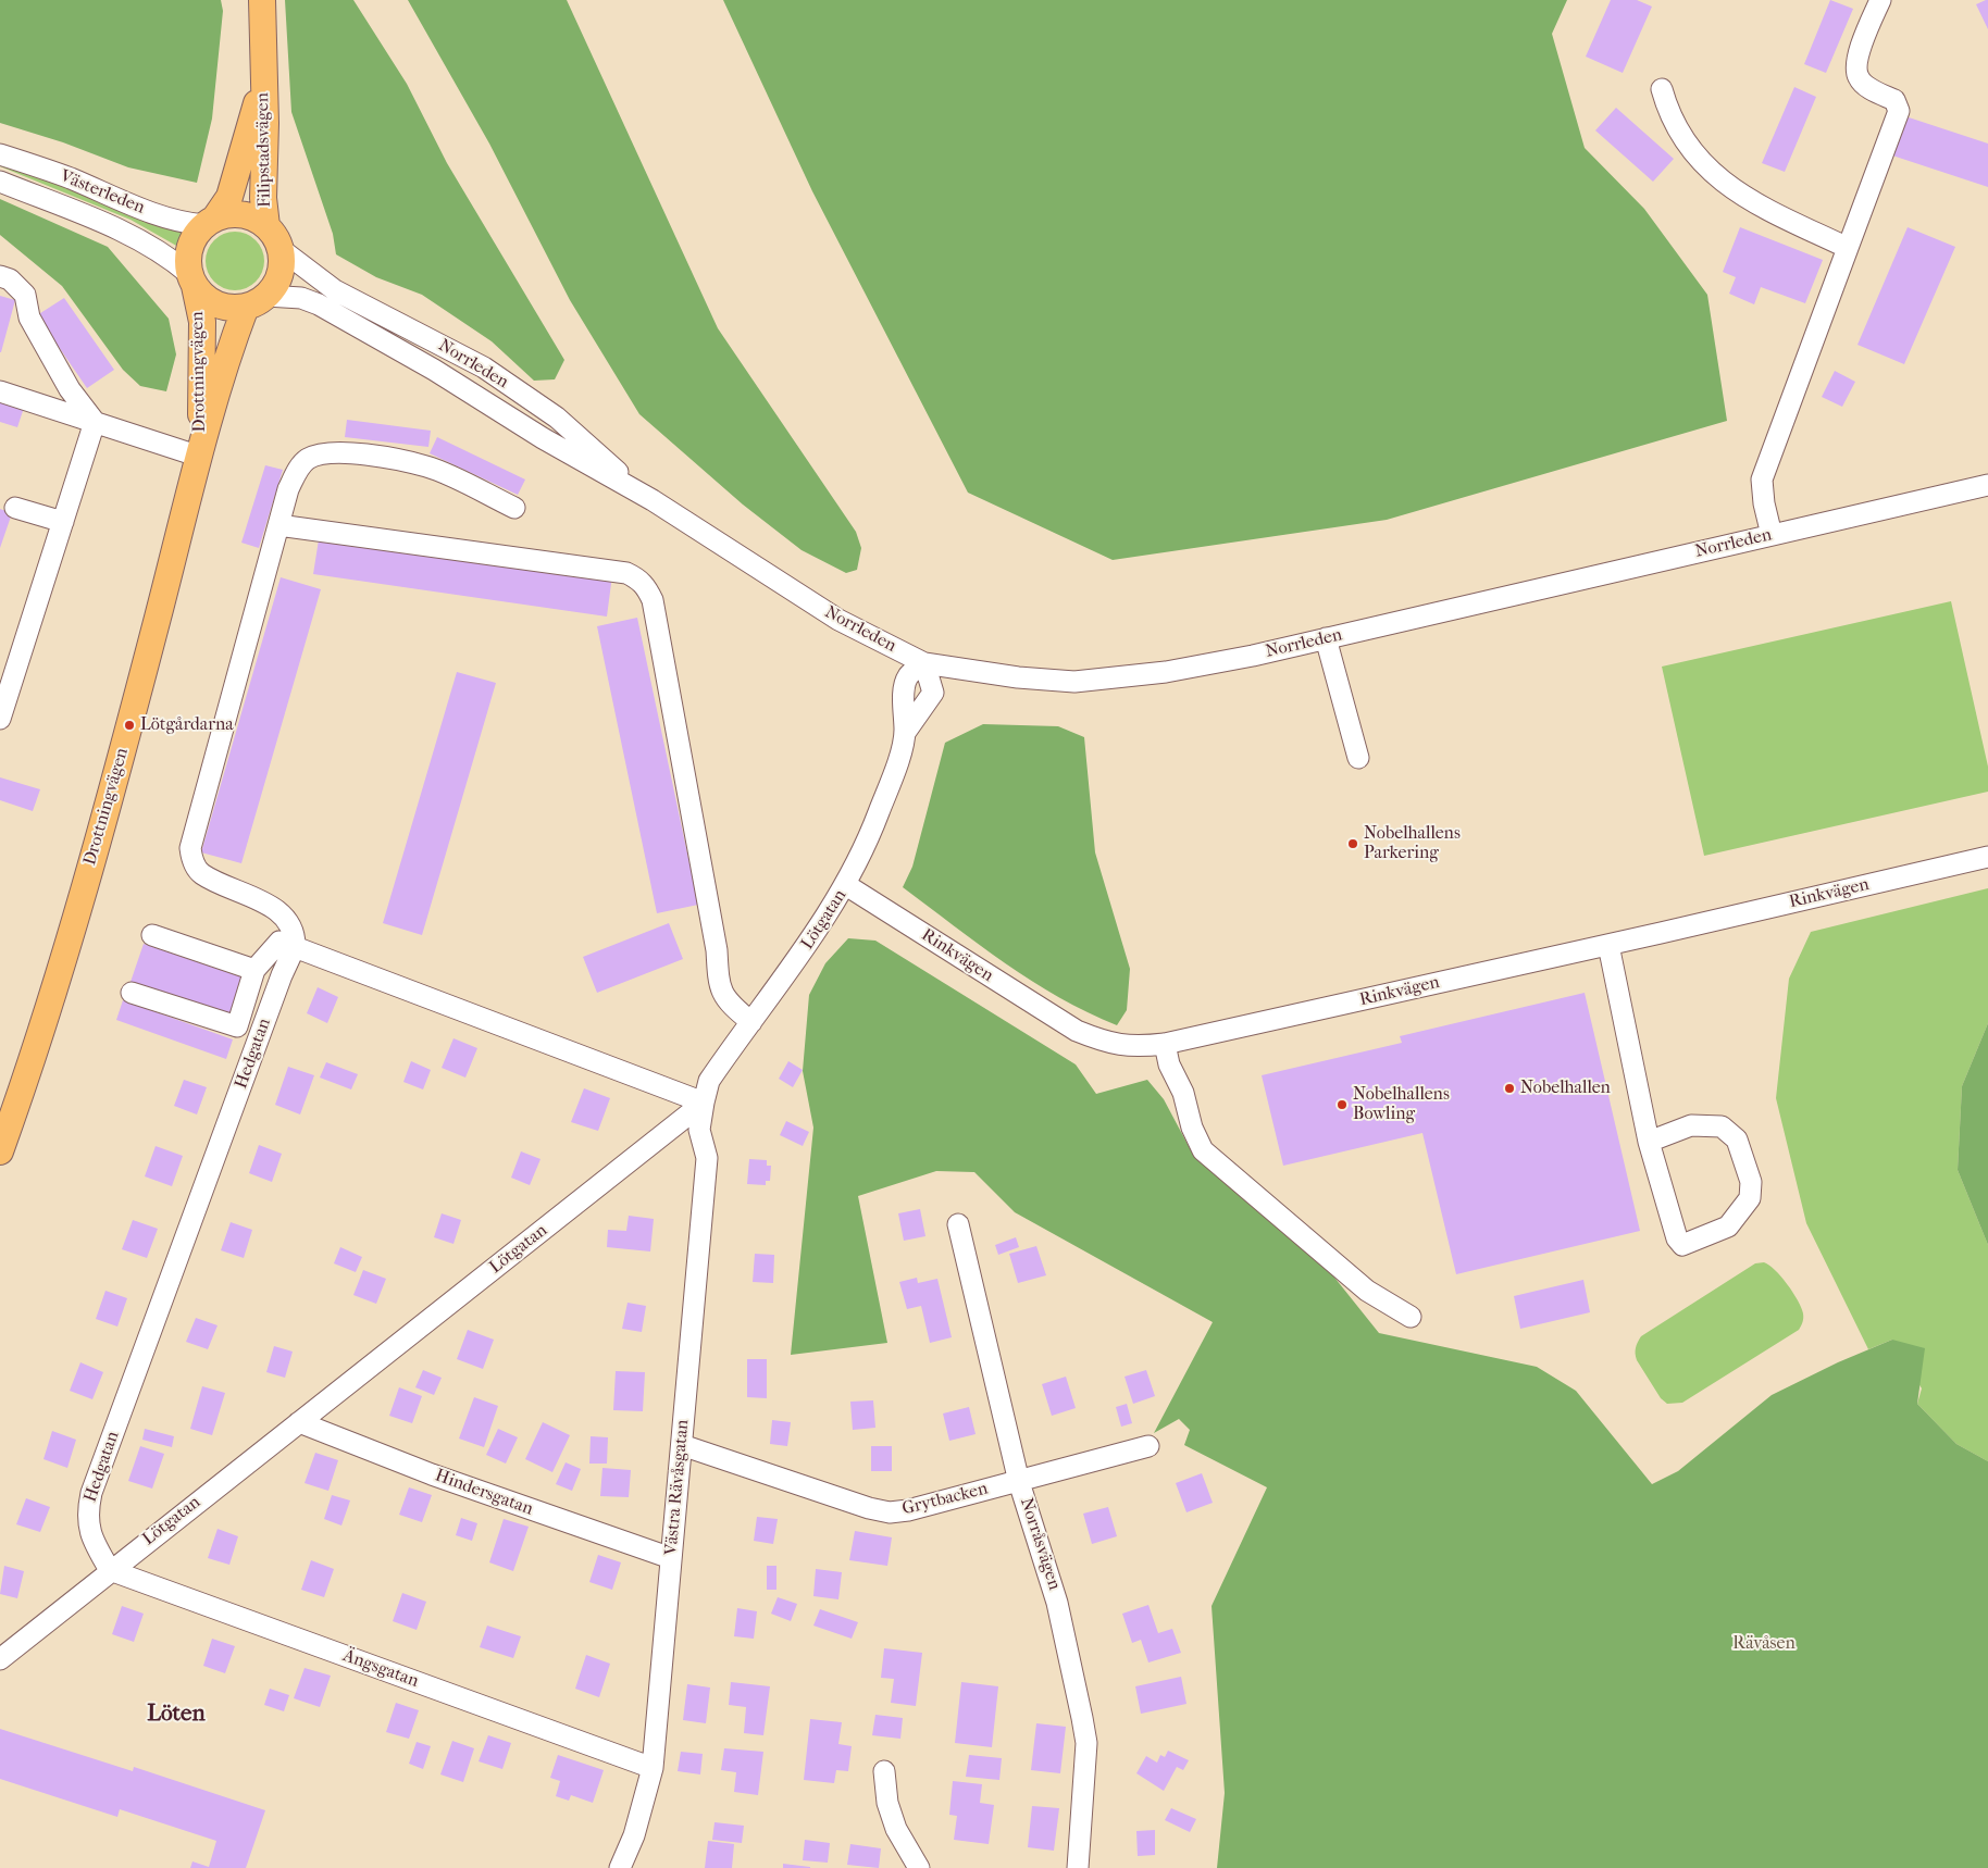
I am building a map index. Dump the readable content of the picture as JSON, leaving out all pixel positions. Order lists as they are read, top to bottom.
{
  "streets": {
    "main road": ["Filipstadsvägen", "Drottningvägen"],
    "street": [
      "Västerleden",
      "Norrleden",
      "Rinkvägen",
      "Lötgatan",
      "Hedgatan",
      "Västra Rävåsgatan",
      "Hindersgatan",
      "Grytbacken",
      "Norråsvägen",
      "Ängsgatan"
    ]
  },
  "crossings": [
    ["Filipstadsvägen", "Västerleden"],
    ["Filipstadsvägen", "Norrleden"],
    ["Filipstadsvägen", "Drottningvägen"],
    ["Västerleden", "Norrleden"],
    ["Västerleden", "Drottningvägen"],
    ["Norrleden", "Drottningvägen"],
    ["Norrleden", "Lötgatan"],
    ["Rinkvägen", "Lötgatan"],
    ["Lötgatan", "Hedgatan"],
    ["Lötgatan", "Västra Rävåsgatan"],
    ["Lötgatan", "Hindersgatan"],
    ["Lötgatan", "Ängsgatan"],
    ["Hedgatan", "Ängsgatan"],
    ["Västra Rävåsgatan", "Hindersgatan"],
    ["Västra Rävåsgatan", "Grytbacken"],
    ["Västra Rävåsgatan", "Ängsgatan"],
    ["Grytbacken", "Norråsvägen"]
  ],
  "districts": ["Löten"],
  "parks": ["Rävåsen"],
  "places": [
    "Lötgårdarna",
    "Nobelhallens Parkering",
    "Nobelhallen",
    "Nobelhallens Bowling"
  ]
}
